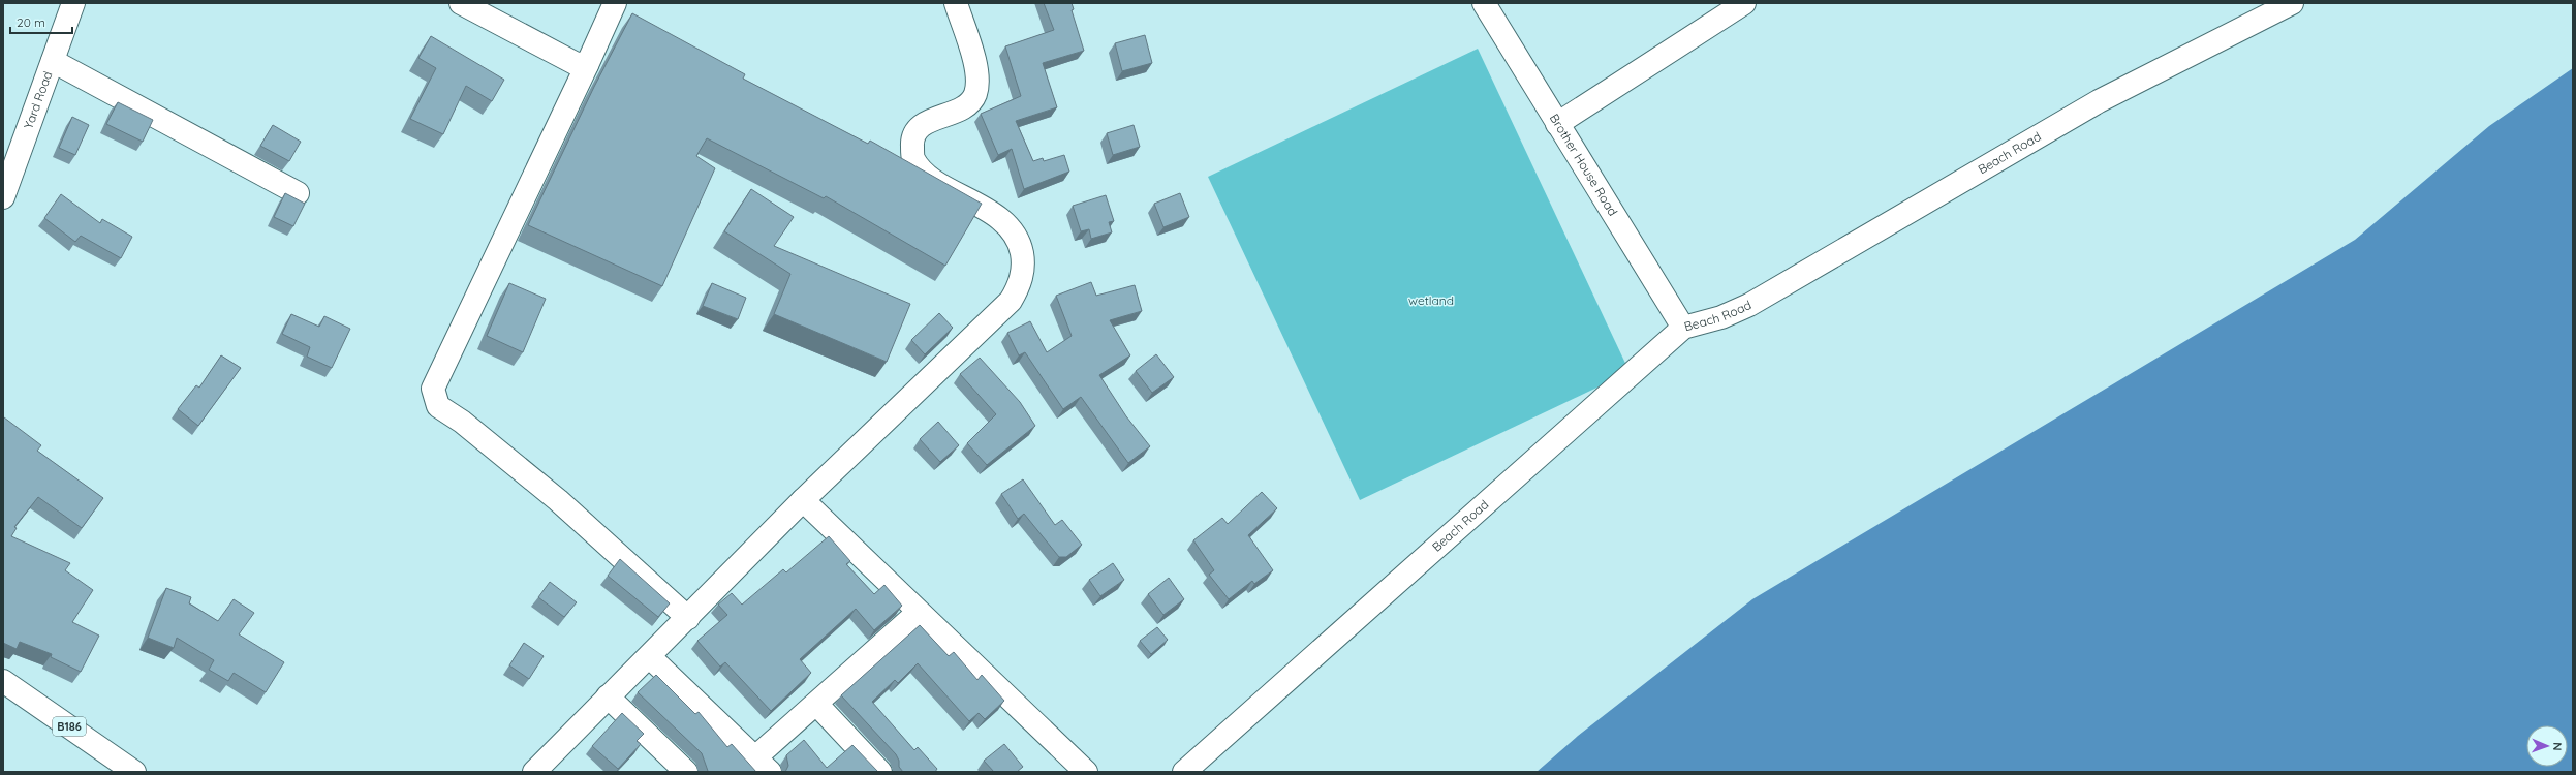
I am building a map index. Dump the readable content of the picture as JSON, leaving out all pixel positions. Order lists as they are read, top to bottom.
{
  "streets": {
    "street": [
      "Yard Road",
      "Beach Road",
      "Brother House Road",
      "B186"
    ]
  },
  "crossings": [
    ["Beach Road", "Brother House Road"]
  ],
  "parks": ["wetland"],
  "scale_bar": "20 m",
  "north": "right"
}
